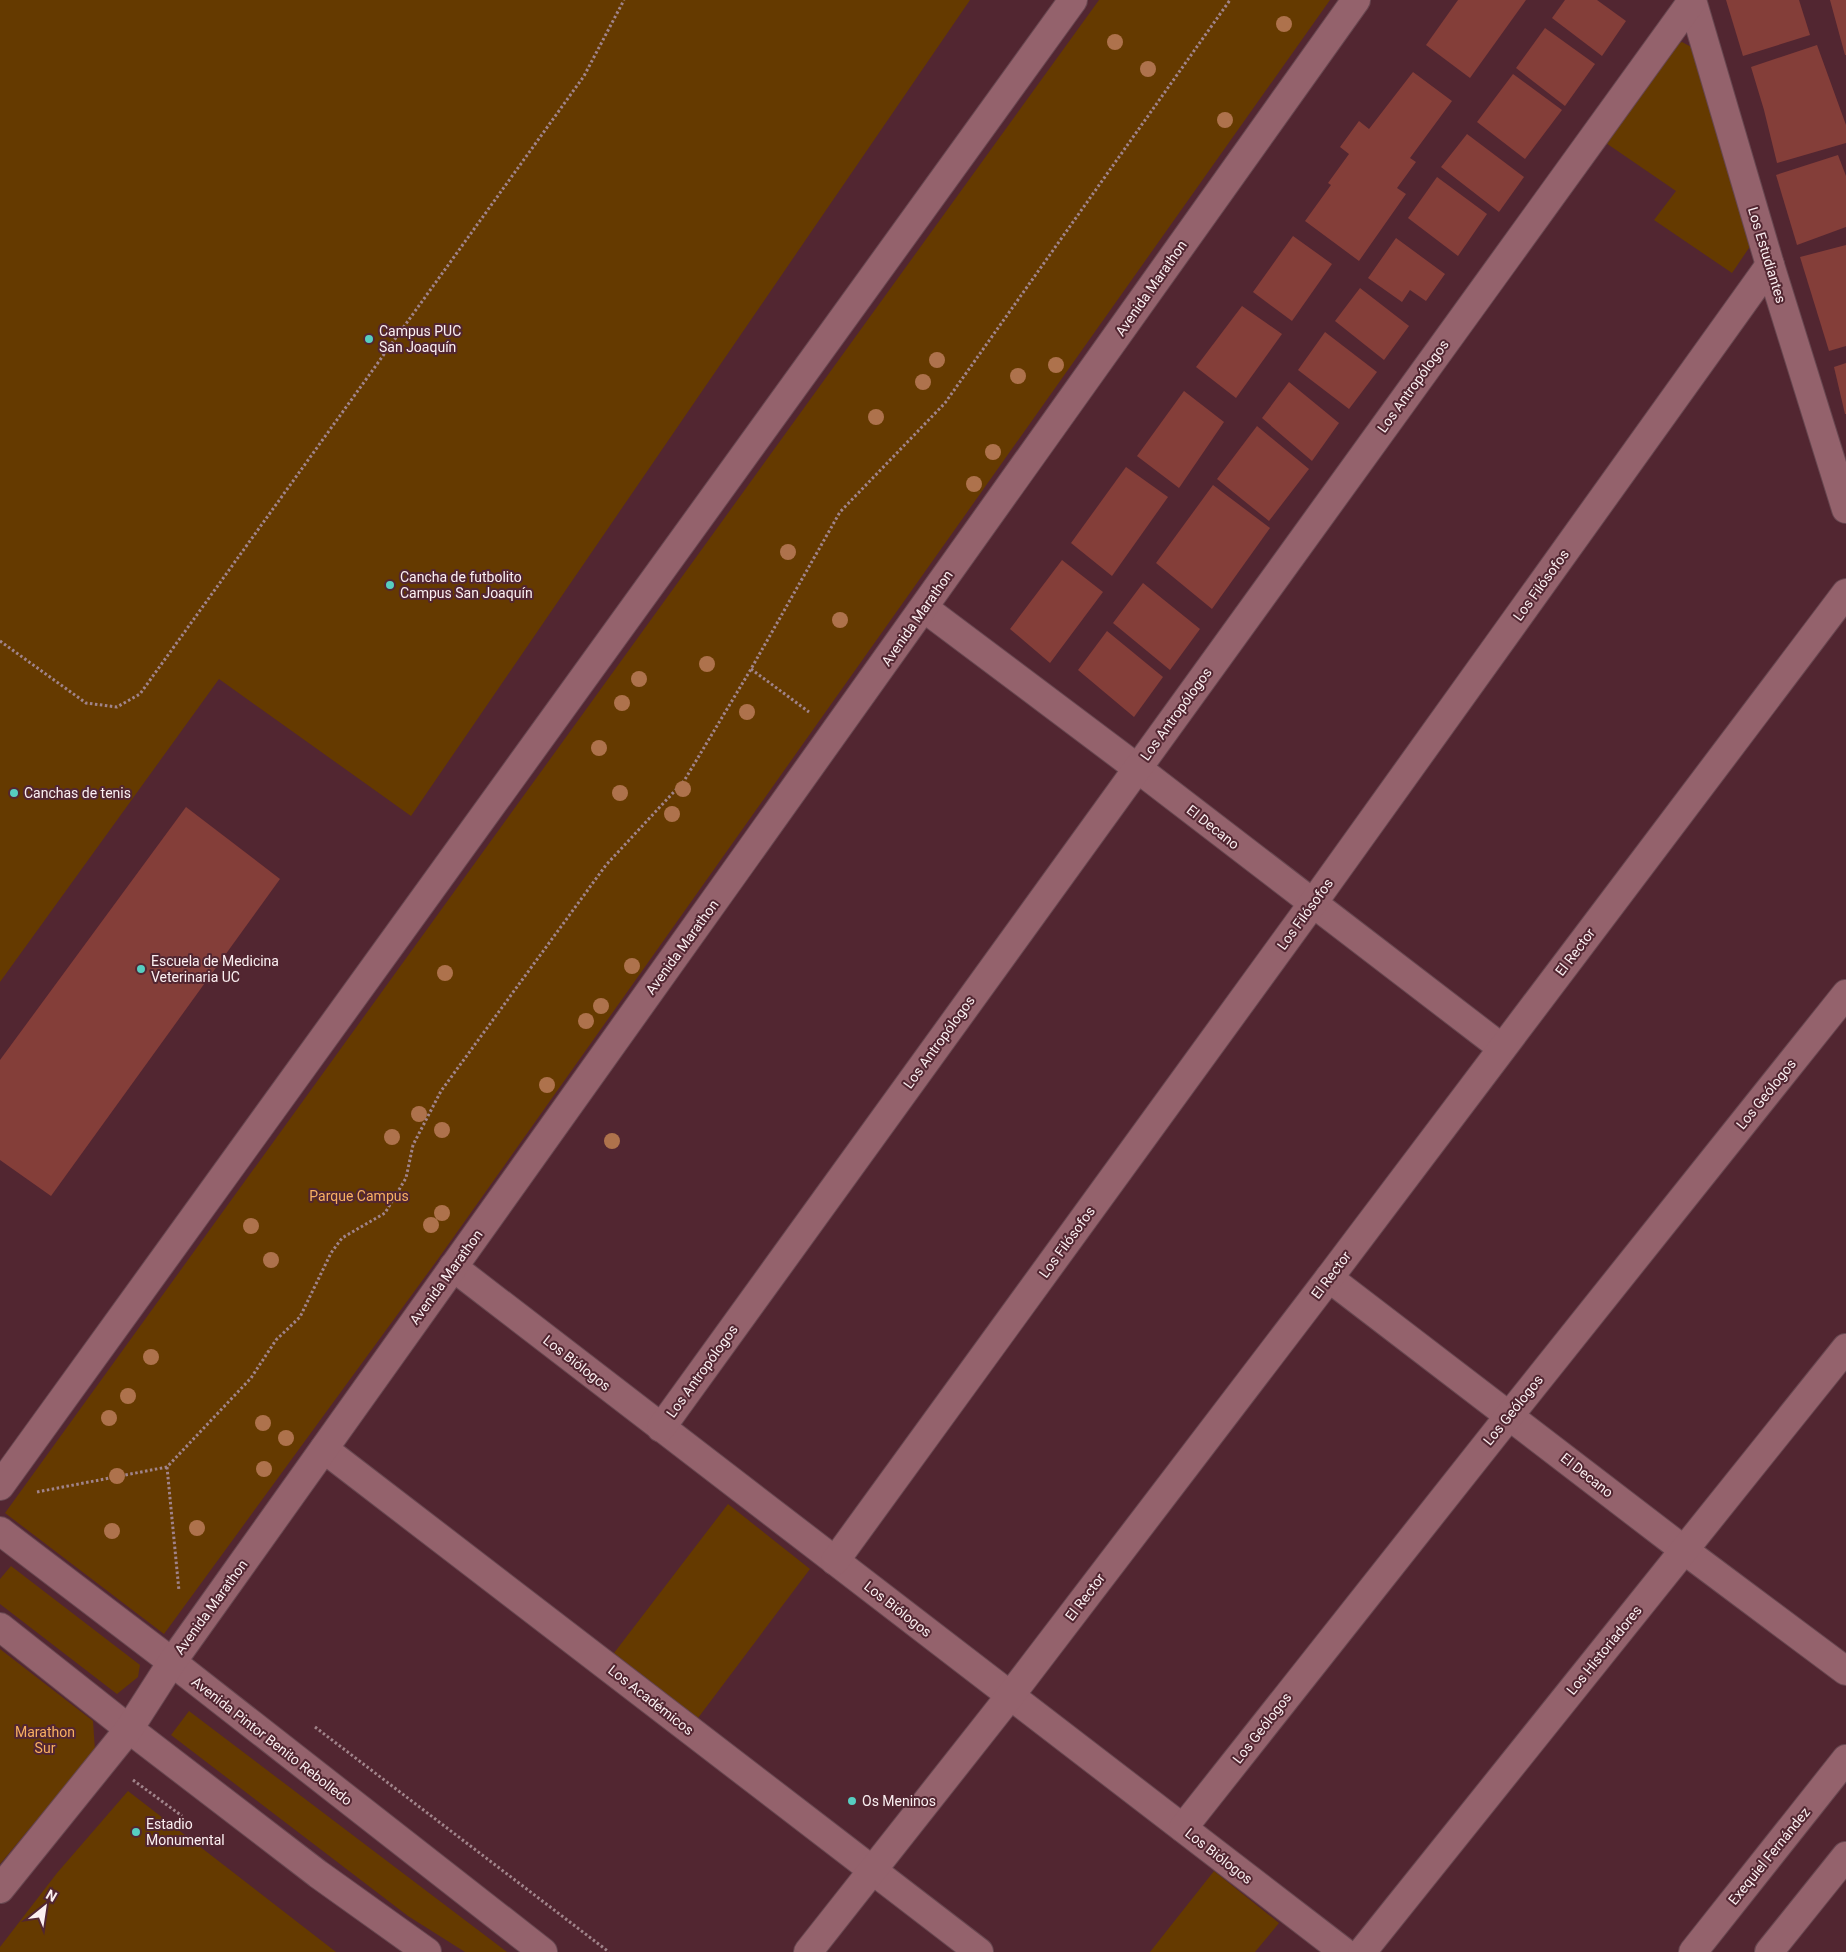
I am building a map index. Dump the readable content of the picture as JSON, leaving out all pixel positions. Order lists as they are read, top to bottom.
{
  "streets": {
    "street": [
      "Los Estudiantes",
      "Avenida Marathon",
      "Los Antropólogos",
      "Los Filósofos",
      "El Decano",
      "El Rector",
      "Los Geólogos",
      "Los Biólogos",
      "Los Historiadores",
      "Los Académicos",
      "Avenida Pintor Benito Rebolledo",
      "Exequiel Fernández"
    ]
  },
  "crossings": [
    ["Los Estudiantes", "Los Antropólogos"],
    ["Los Estudiantes", "Los Filósofos"],
    ["Avenida Marathon", "El Decano"],
    ["Avenida Marathon", "Los Biólogos"],
    ["Avenida Marathon", "Los Académicos"],
    ["Avenida Marathon", "Avenida Pintor Benito Rebolledo"],
    ["Los Antropólogos", "El Decano"],
    ["Los Antropólogos", "Los Biólogos"],
    ["Los Filósofos", "El Decano"],
    ["Los Filósofos", "Los Biólogos"],
    ["El Decano", "El Rector"],
    ["El Decano", "Los Geólogos"],
    ["El Decano", "Los Historiadores"],
    ["El Rector", "Los Biólogos"],
    ["El Rector", "Los Académicos"],
    ["Los Geólogos", "Los Biólogos"]
  ],
  "parks": ["Parque Campus", "Marathon Sur"],
  "places": [
    "Campus PUC San Joaquín",
    "Cancha de futbolito Campus San Joaquín",
    "Canchas de tenis",
    "Escuela de Medicina Veterinaria UC",
    "Os Meninos",
    "Estadio Monumental"
  ],
  "north": "top right"
}
